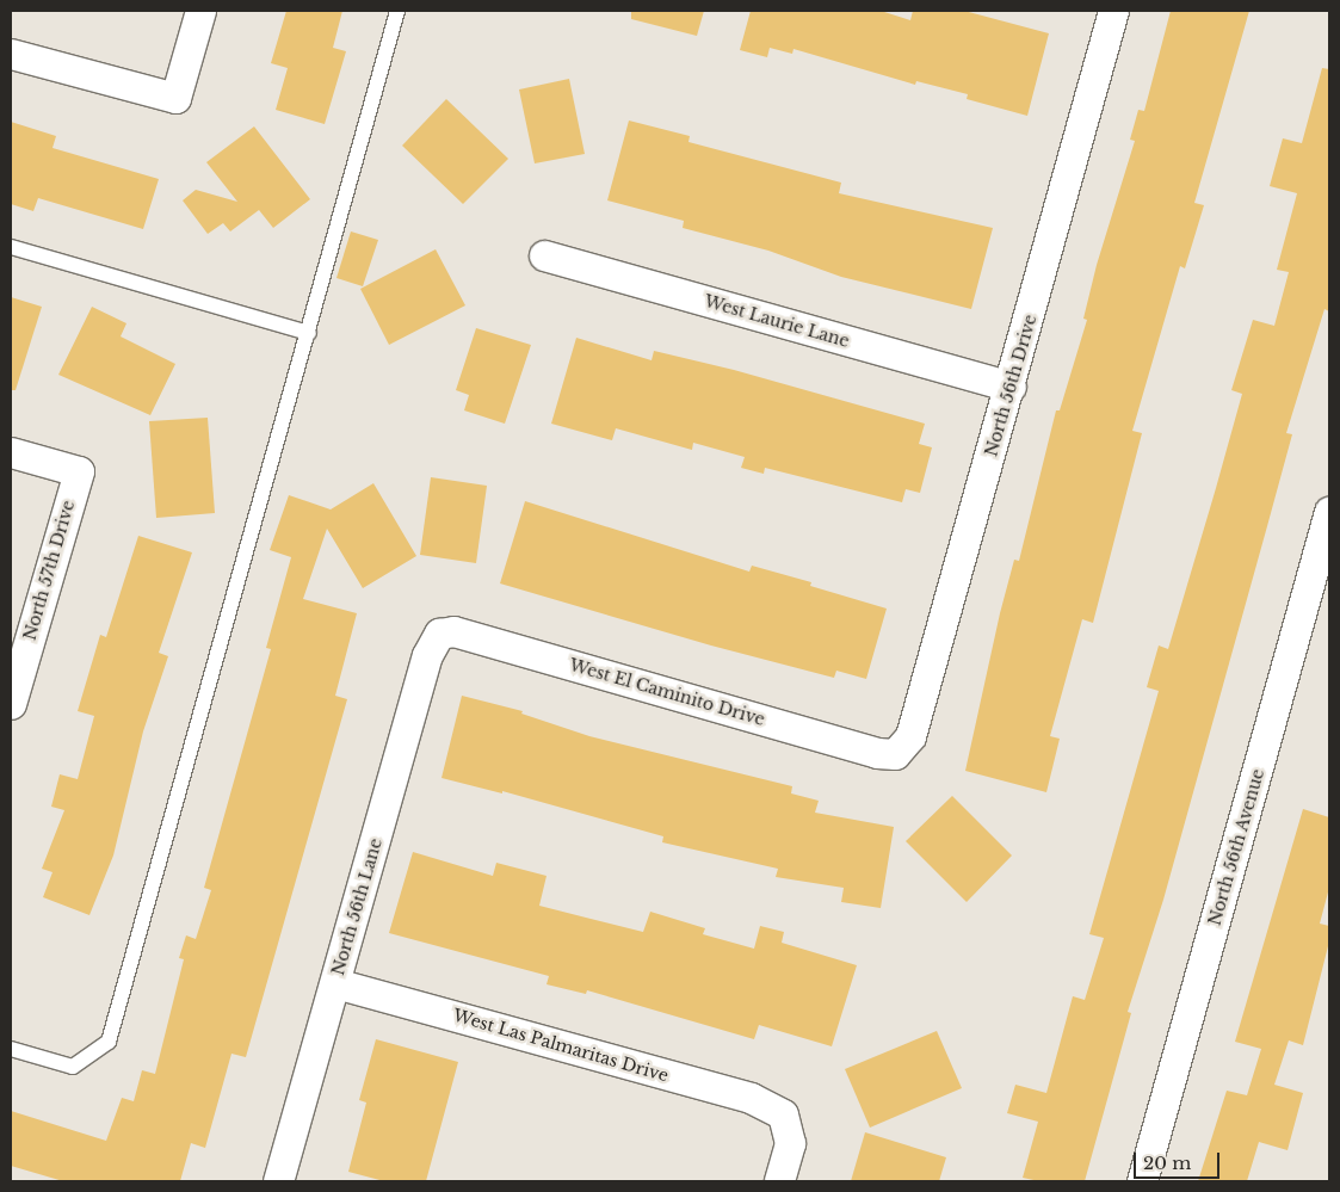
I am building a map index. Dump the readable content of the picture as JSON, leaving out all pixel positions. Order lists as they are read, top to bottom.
{
  "streets": {
    "street": [
      "West Laurie Lane",
      "North 56th Drive",
      "North 57th Drive",
      "West El Caminito Drive",
      "North 56th Avenue",
      "North 56th Lane",
      "West Las Palmaritas Drive"
    ]
  },
  "crossings": [
    ["West Laurie Lane", "North 56th Drive"],
    ["North 56th Drive", "West El Caminito Drive"],
    ["West El Caminito Drive", "North 56th Lane"],
    ["North 56th Lane", "West Las Palmaritas Drive"]
  ],
  "scale_bar": "20 m"
}
